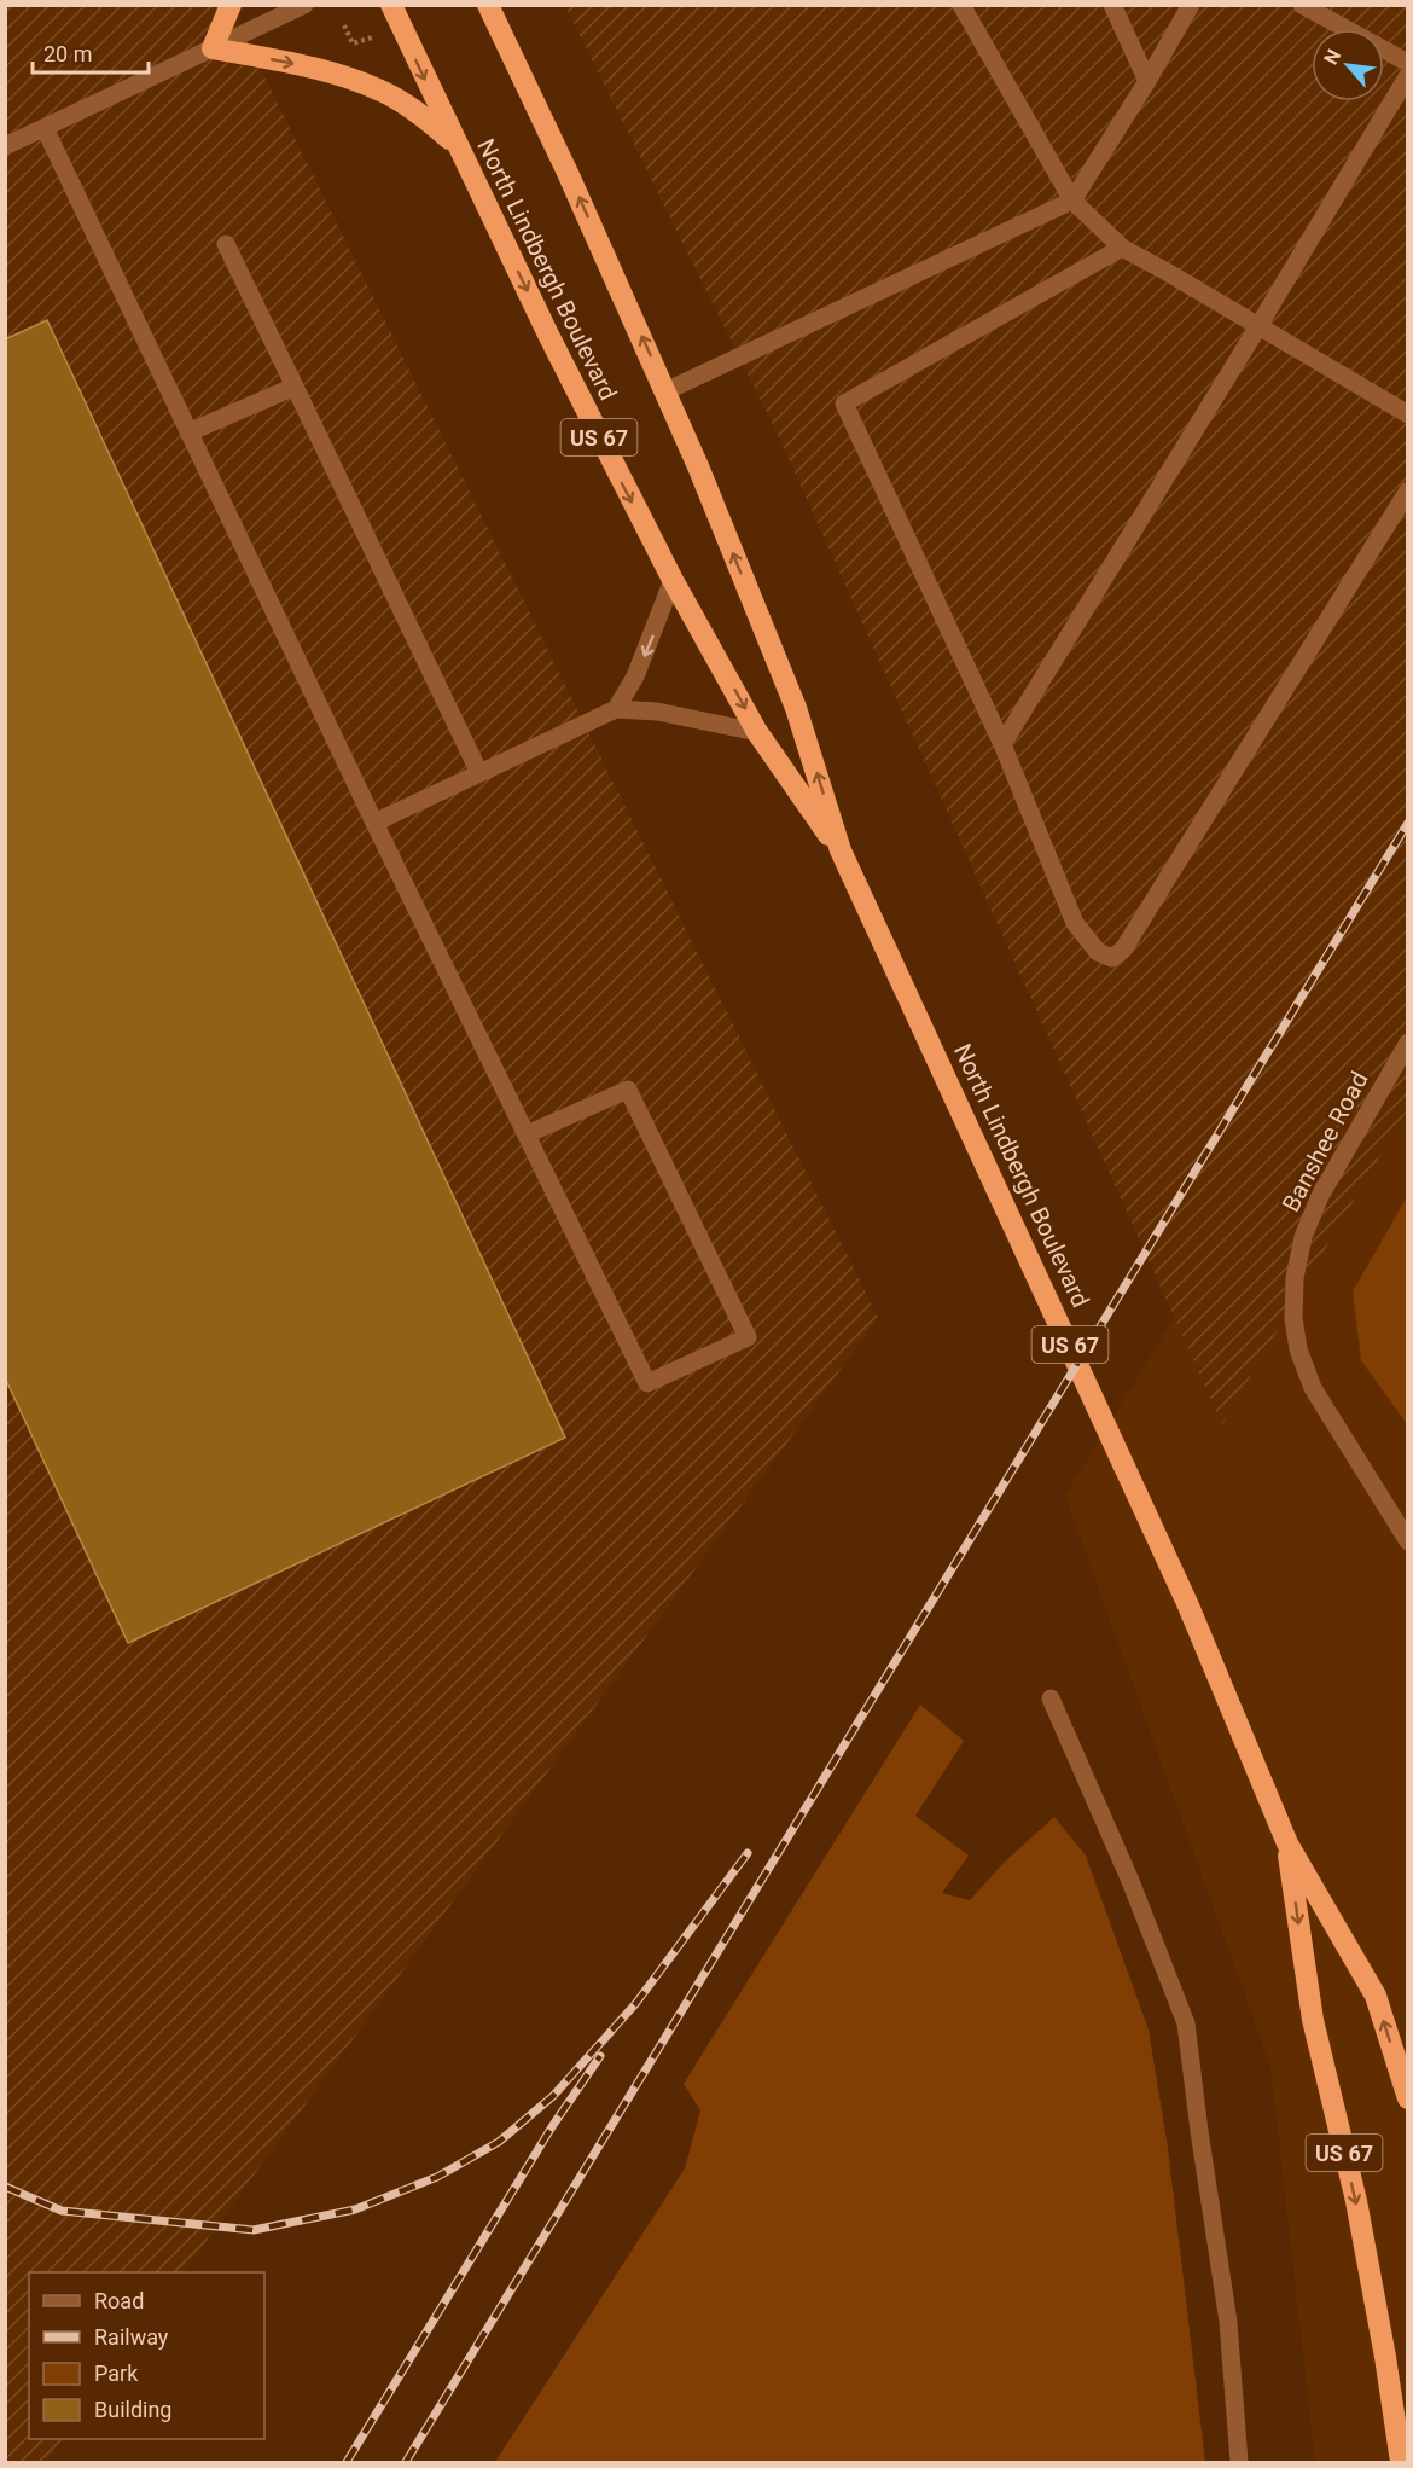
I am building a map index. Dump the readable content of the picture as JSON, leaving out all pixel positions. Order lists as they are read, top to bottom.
{
  "streets": {
    "highway": ["North Lindbergh Boulevard", "US 67"],
    "street": ["Banshee Road"]
  },
  "legend": [
    "Road",
    "Railway",
    "Park",
    "Building"
  ],
  "scale_bar": "20 m",
  "north": "top left"
}
